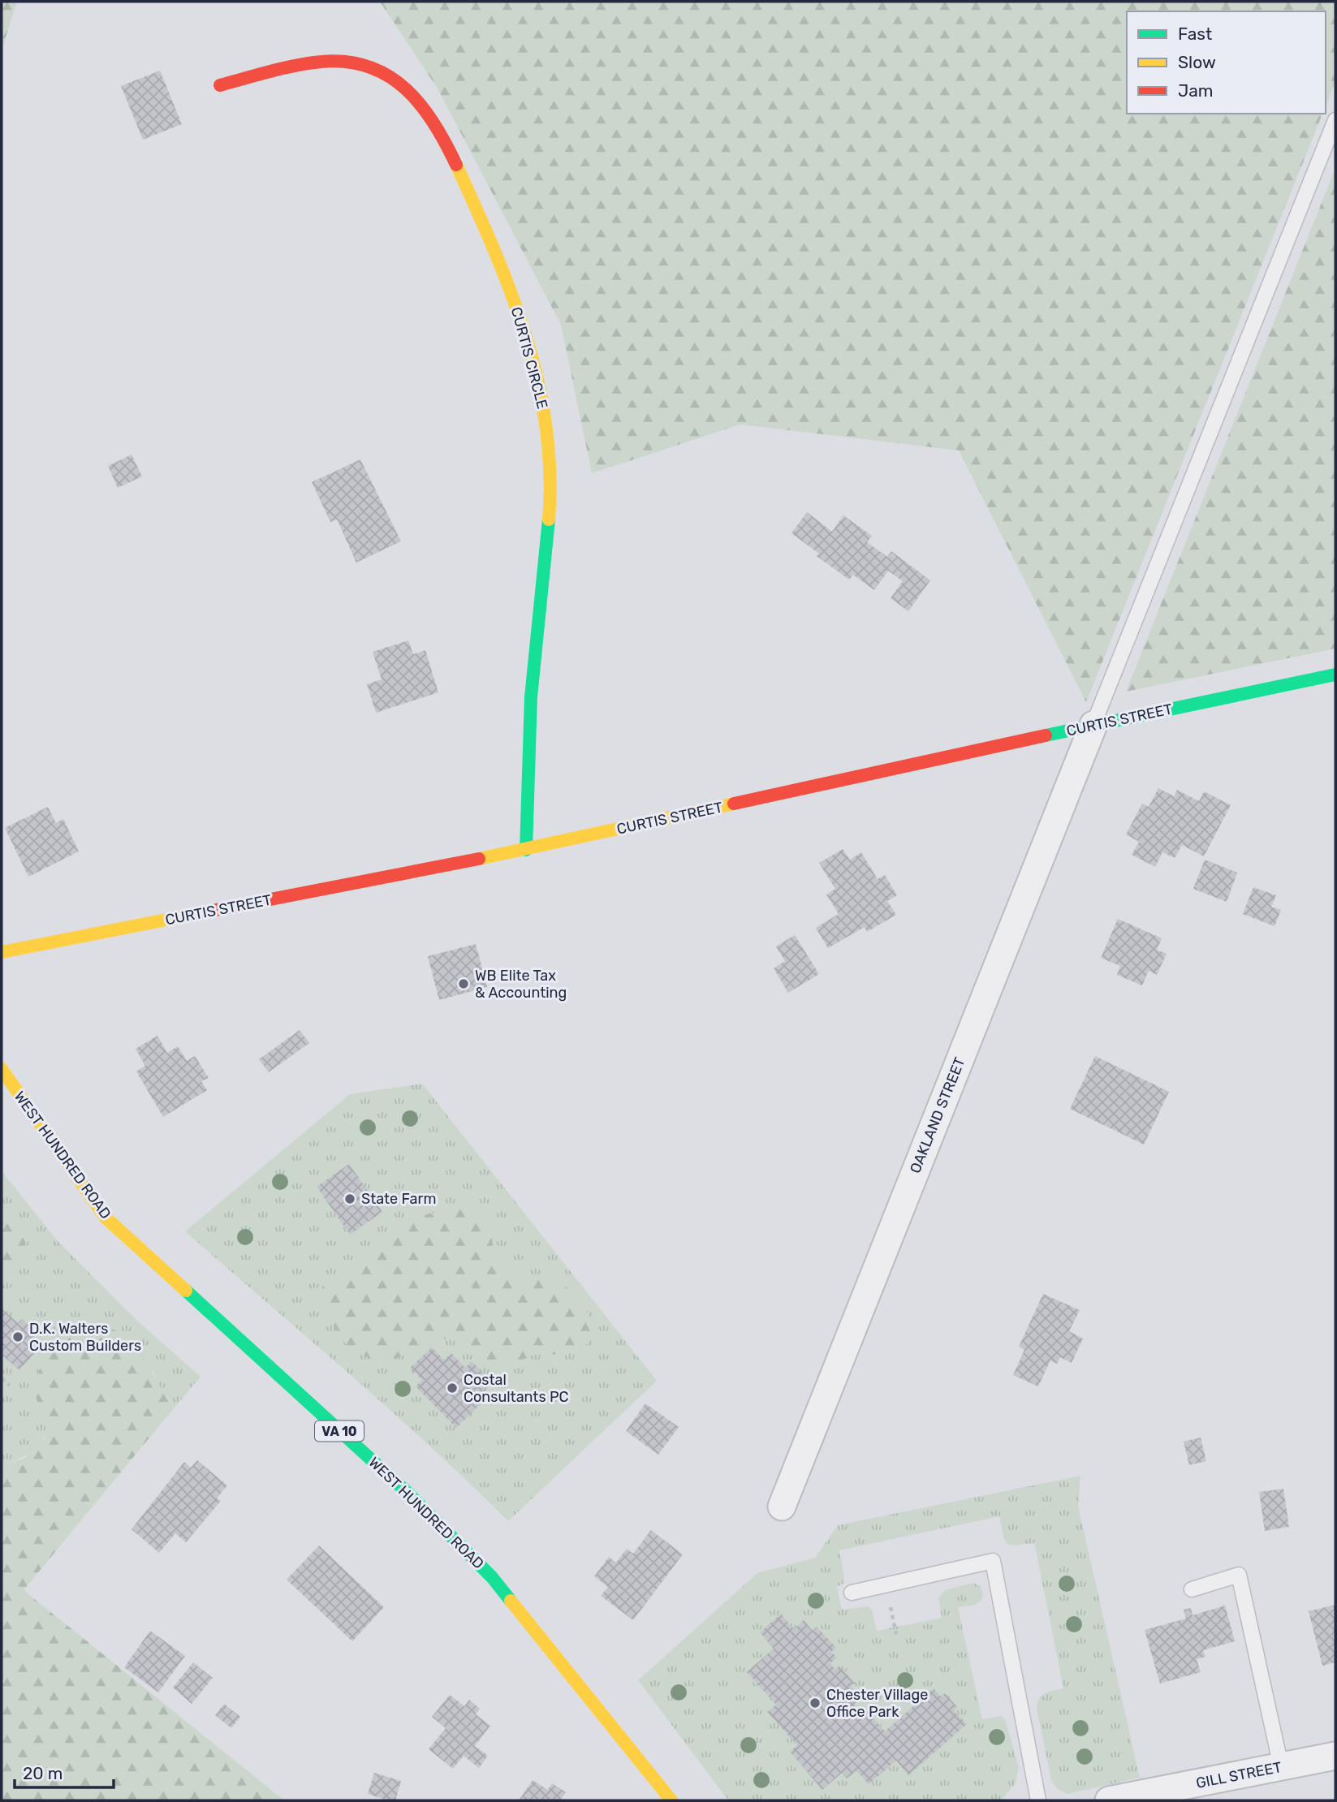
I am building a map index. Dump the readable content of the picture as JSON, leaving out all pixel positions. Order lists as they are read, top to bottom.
{
  "streets": {
    "street": [
      "CURTIS CIRCLE",
      "CURTIS STREET",
      "OAKLAND STREET",
      "WEST HUNDRED ROAD",
      "VA 10",
      "GILL STREET"
    ]
  },
  "crossings": [
    ["CURTIS CIRCLE", "CURTIS STREET"],
    ["CURTIS STREET", "OAKLAND STREET"]
  ],
  "places": [
    "WB Elite Tax & Accounting",
    "State Farm",
    "D.K. Walters Custom Builders",
    "Costal Consultants PC",
    "Chester Village Office Park"
  ],
  "legend": ["Fast", "Slow", "Jam"],
  "scale_bar": "20 m"
}
